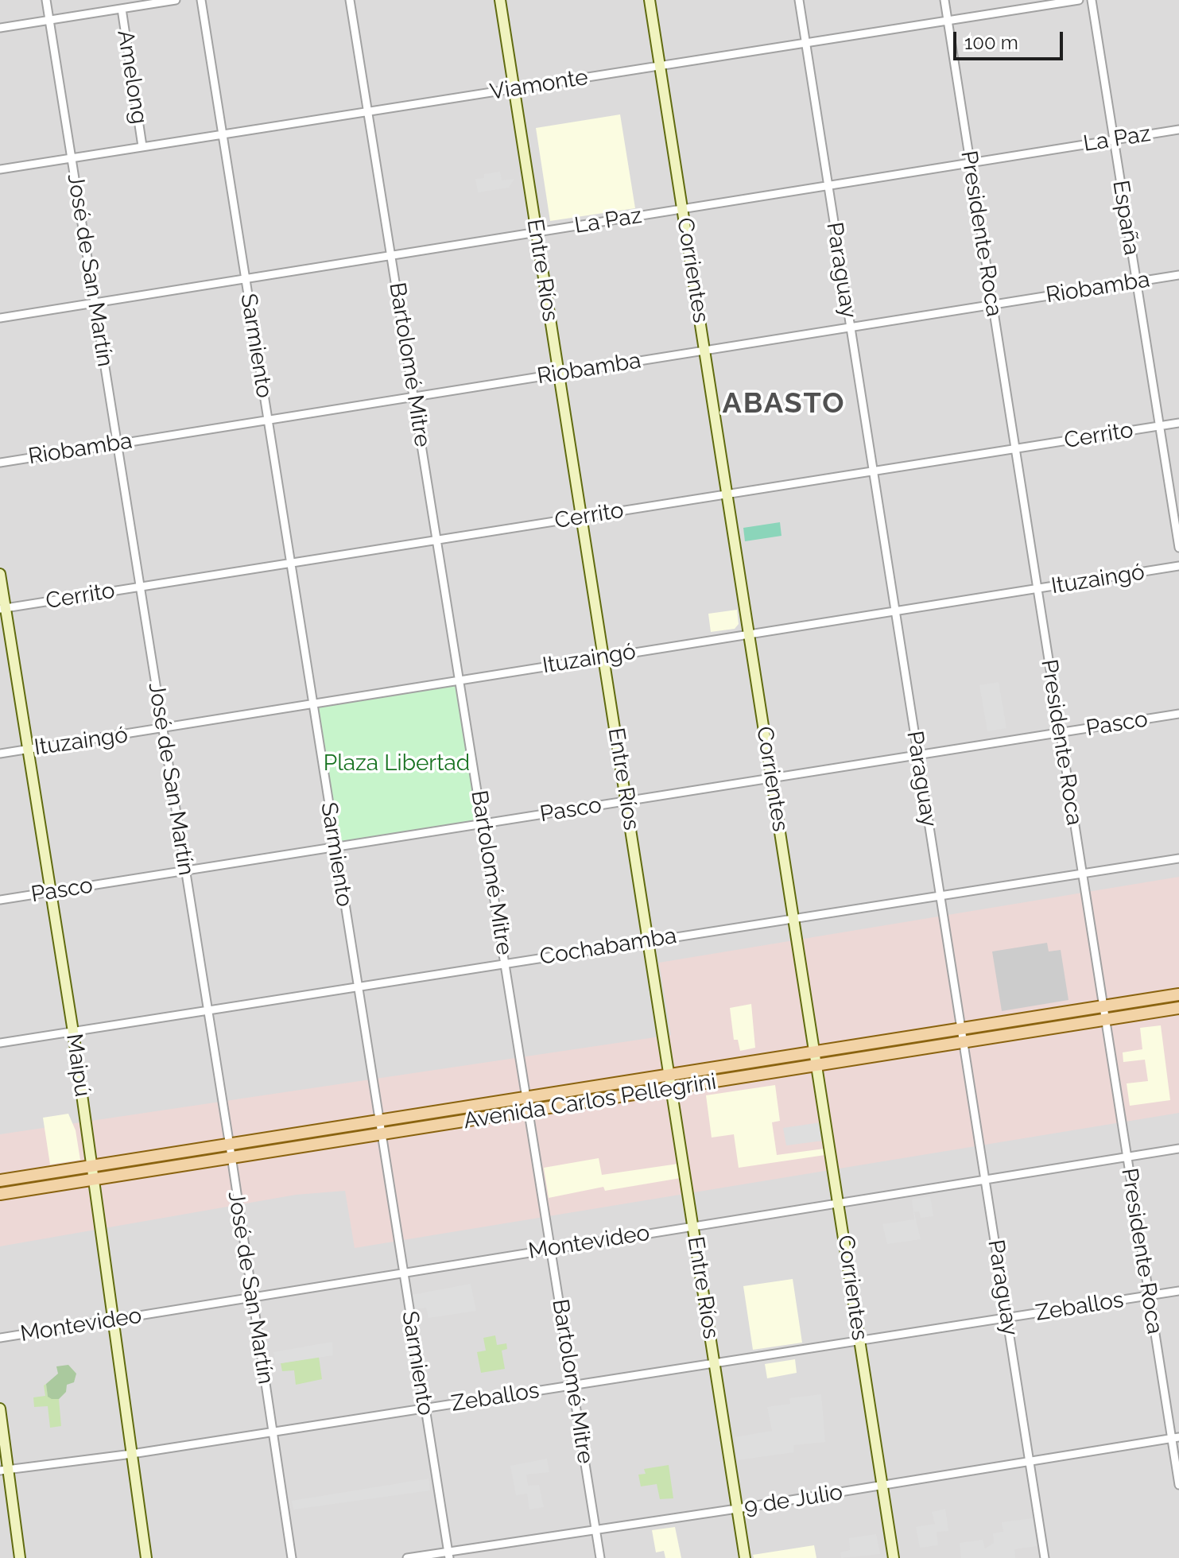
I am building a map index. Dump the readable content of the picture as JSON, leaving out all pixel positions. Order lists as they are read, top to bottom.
{
  "streets": {
    "main road": [
      "Entre Ríos",
      "Corrientes",
      "Maipú",
      "Avenida Carlos Pellegrini"
    ],
    "street": [
      "Amelong",
      "Viamonte",
      "La Paz",
      "España",
      "Presidente Roca",
      "José de San Martín",
      "Paraguay",
      "Riobamba",
      "Sarmiento",
      "Bartolomé Mitre",
      "Cerrito",
      "Ituzaingó",
      "Pasco",
      "Cochabamba",
      "Montevideo",
      "Zeballos",
      "9 de Julio"
    ]
  },
  "crossings": [
    ["Amelong", "Viamonte"],
    ["Viamonte", "Presidente Roca"],
    ["Viamonte", "José de San Martín"],
    ["Viamonte", "Entre Ríos"],
    ["Viamonte", "Corrientes"],
    ["Viamonte", "Paraguay"],
    ["Viamonte", "Sarmiento"],
    ["Viamonte", "Bartolomé Mitre"],
    ["La Paz", "España"],
    ["La Paz", "Presidente Roca"],
    ["La Paz", "José de San Martín"],
    ["La Paz", "Entre Ríos"],
    ["La Paz", "Corrientes"],
    ["La Paz", "Paraguay"],
    ["La Paz", "Sarmiento"],
    ["La Paz", "Bartolomé Mitre"],
    ["España", "Riobamba"],
    ["España", "Cerrito"],
    ["Presidente Roca", "Riobamba"],
    ["Presidente Roca", "Cerrito"],
    ["Presidente Roca", "Ituzaingó"],
    ["Presidente Roca", "Pasco"],
    ["Presidente Roca", "Cochabamba"],
    ["Presidente Roca", "Avenida Carlos Pellegrini"],
    ["Presidente Roca", "Montevideo"],
    ["Presidente Roca", "Zeballos"],
    ["Presidente Roca", "9 de Julio"],
    ["José de San Martín", "Riobamba"],
    ["José de San Martín", "Cerrito"],
    ["José de San Martín", "Ituzaingó"],
    ["José de San Martín", "Pasco"],
    ["José de San Martín", "Cochabamba"],
    ["José de San Martín", "Avenida Carlos Pellegrini"],
    ["José de San Martín", "Montevideo"],
    ["José de San Martín", "Zeballos"],
    ["Entre Ríos", "Riobamba"],
    ["Entre Ríos", "Cerrito"],
    ["Entre Ríos", "Ituzaingó"],
    ["Entre Ríos", "Pasco"],
    ["Entre Ríos", "Cochabamba"],
    ["Entre Ríos", "Avenida Carlos Pellegrini"],
    ["Entre Ríos", "Montevideo"],
    ["Entre Ríos", "Zeballos"],
    ["Entre Ríos", "9 de Julio"],
    ["Corrientes", "Riobamba"],
    ["Corrientes", "Cerrito"],
    ["Corrientes", "Ituzaingó"],
    ["Corrientes", "Pasco"],
    ["Corrientes", "Cochabamba"],
    ["Corrientes", "Avenida Carlos Pellegrini"],
    ["Corrientes", "Montevideo"],
    ["Corrientes", "Zeballos"],
    ["Corrientes", "9 de Julio"],
    ["Paraguay", "Riobamba"],
    ["Paraguay", "Cerrito"],
    ["Paraguay", "Ituzaingó"],
    ["Paraguay", "Pasco"],
    ["Paraguay", "Cochabamba"],
    ["Paraguay", "Avenida Carlos Pellegrini"],
    ["Paraguay", "Montevideo"],
    ["Paraguay", "Zeballos"],
    ["Paraguay", "9 de Julio"],
    ["Riobamba", "Sarmiento"],
    ["Riobamba", "Bartolomé Mitre"],
    ["Sarmiento", "Cerrito"],
    ["Sarmiento", "Ituzaingó"],
    ["Sarmiento", "Pasco"],
    ["Sarmiento", "Cochabamba"],
    ["Sarmiento", "Avenida Carlos Pellegrini"],
    ["Sarmiento", "Montevideo"],
    ["Sarmiento", "Zeballos"],
    ["Sarmiento", "9 de Julio"],
    ["Bartolomé Mitre", "Cerrito"],
    ["Bartolomé Mitre", "Ituzaingó"],
    ["Bartolomé Mitre", "Pasco"],
    ["Bartolomé Mitre", "Cochabamba"],
    ["Bartolomé Mitre", "Avenida Carlos Pellegrini"],
    ["Bartolomé Mitre", "Montevideo"],
    ["Bartolomé Mitre", "Zeballos"],
    ["Bartolomé Mitre", "9 de Julio"],
    ["Cerrito", "Maipú"],
    ["Ituzaingó", "Maipú"],
    ["Pasco", "Maipú"],
    ["Cochabamba", "Maipú"],
    ["Maipú", "Avenida Carlos Pellegrini"],
    ["Maipú", "Montevideo"],
    ["Maipú", "Zeballos"]
  ],
  "districts": ["ABASTO"],
  "parks": ["Plaza Libertad"],
  "scale_bar": "100 m"
}
